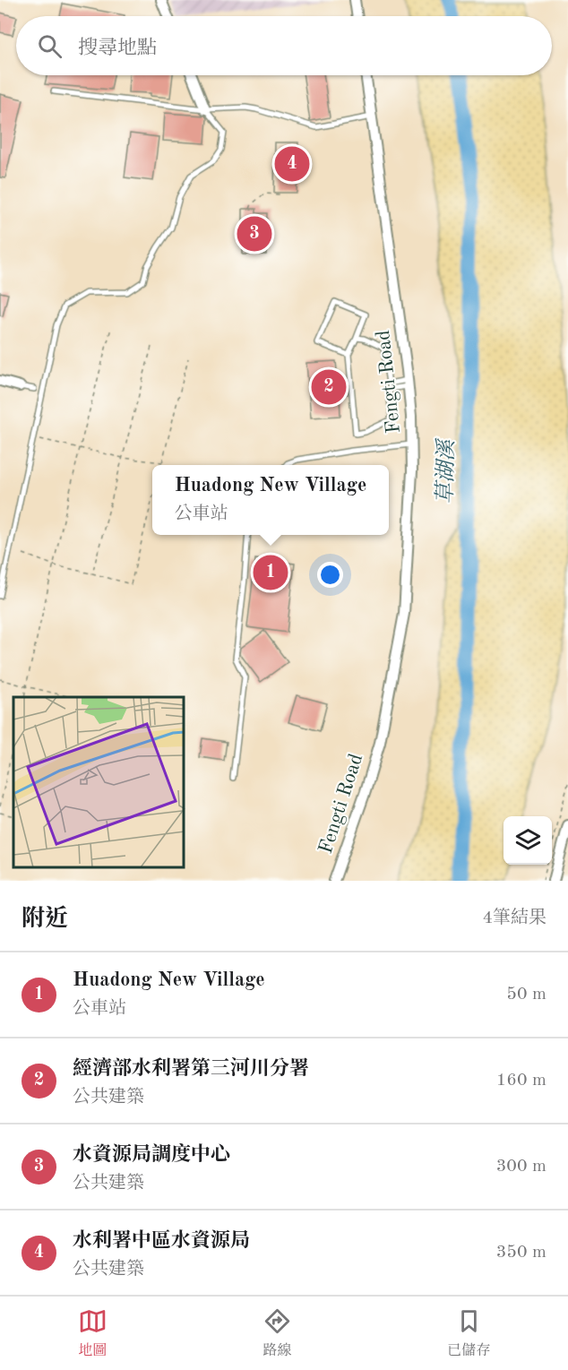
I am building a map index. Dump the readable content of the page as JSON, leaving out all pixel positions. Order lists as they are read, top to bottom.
{
  "streets": {
    "street": ["Fengti Road"]
  },
  "water": ["草湖溪"],
  "page": {
    "search": "搜尋地點",
    "pins": [
      "4",
      "3",
      "2",
      "1"
    ],
    "popup": ["Huadong New Village", "公車站"],
    "heading": ["附近", "4筆結果"],
    "list": [
      {
        "mark": "1",
        "name": "Huadong New Village",
        "note": "公車站",
        "value": "50 m"
      },
      {
        "mark": "2",
        "name": "經濟部水利署第三河川分署",
        "note": "公共建築",
        "value": "160 m"
      },
      {
        "mark": "3",
        "name": "水資源局調度中心",
        "note": "公共建築",
        "value": "300 m"
      },
      {
        "mark": "4",
        "name": "水利署中區水資源局",
        "note": "公共建築",
        "value": "350 m"
      }
    ],
    "nav": ["地圖", "路線", "已儲存"]
  }
}
